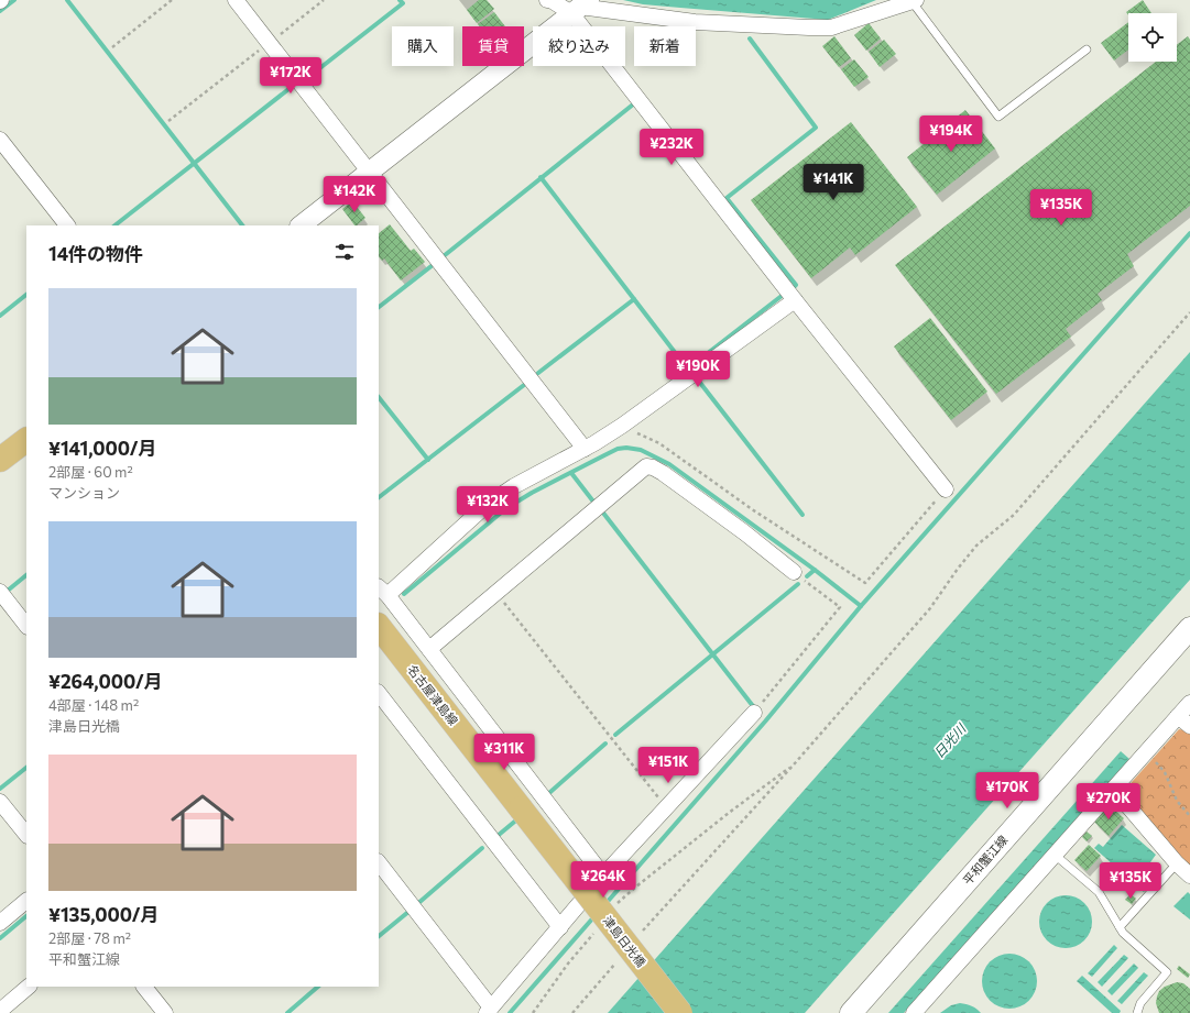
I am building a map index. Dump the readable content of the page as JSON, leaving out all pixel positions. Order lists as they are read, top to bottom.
{
  "streets": {
    "main road": ["名古屋津島線", "平和蟹江線", "津島日光橋"]
  },
  "crossings": [
    ["名古屋津島線", "津島日光橋"]
  ],
  "water": ["日光川"],
  "page": {
    "chip": [
      "購入",
      "賃貸",
      "絞り込み",
      "新着"
    ],
    "price": [
      "¥172K",
      "¥194K",
      "¥232K",
      "¥141K",
      "¥142K",
      "¥135K",
      "¥190K",
      "¥132K",
      "¥311K",
      "¥151K",
      "¥170K",
      "¥270K",
      "¥264K",
      "¥135K"
    ],
    "heading": "14件の物件",
    "list": [
      {
        "name": "¥141,000/月",
        "note": "2部屋 · 60 m² · マンション"
      },
      {
        "name": "¥264,000/月",
        "note": "4部屋 · 148 m² · 津島日光橋"
      },
      {
        "name": "¥135,000/月",
        "note": "2部屋 · 78 m² · 平和蟹江線"
      }
    ]
  }
}
